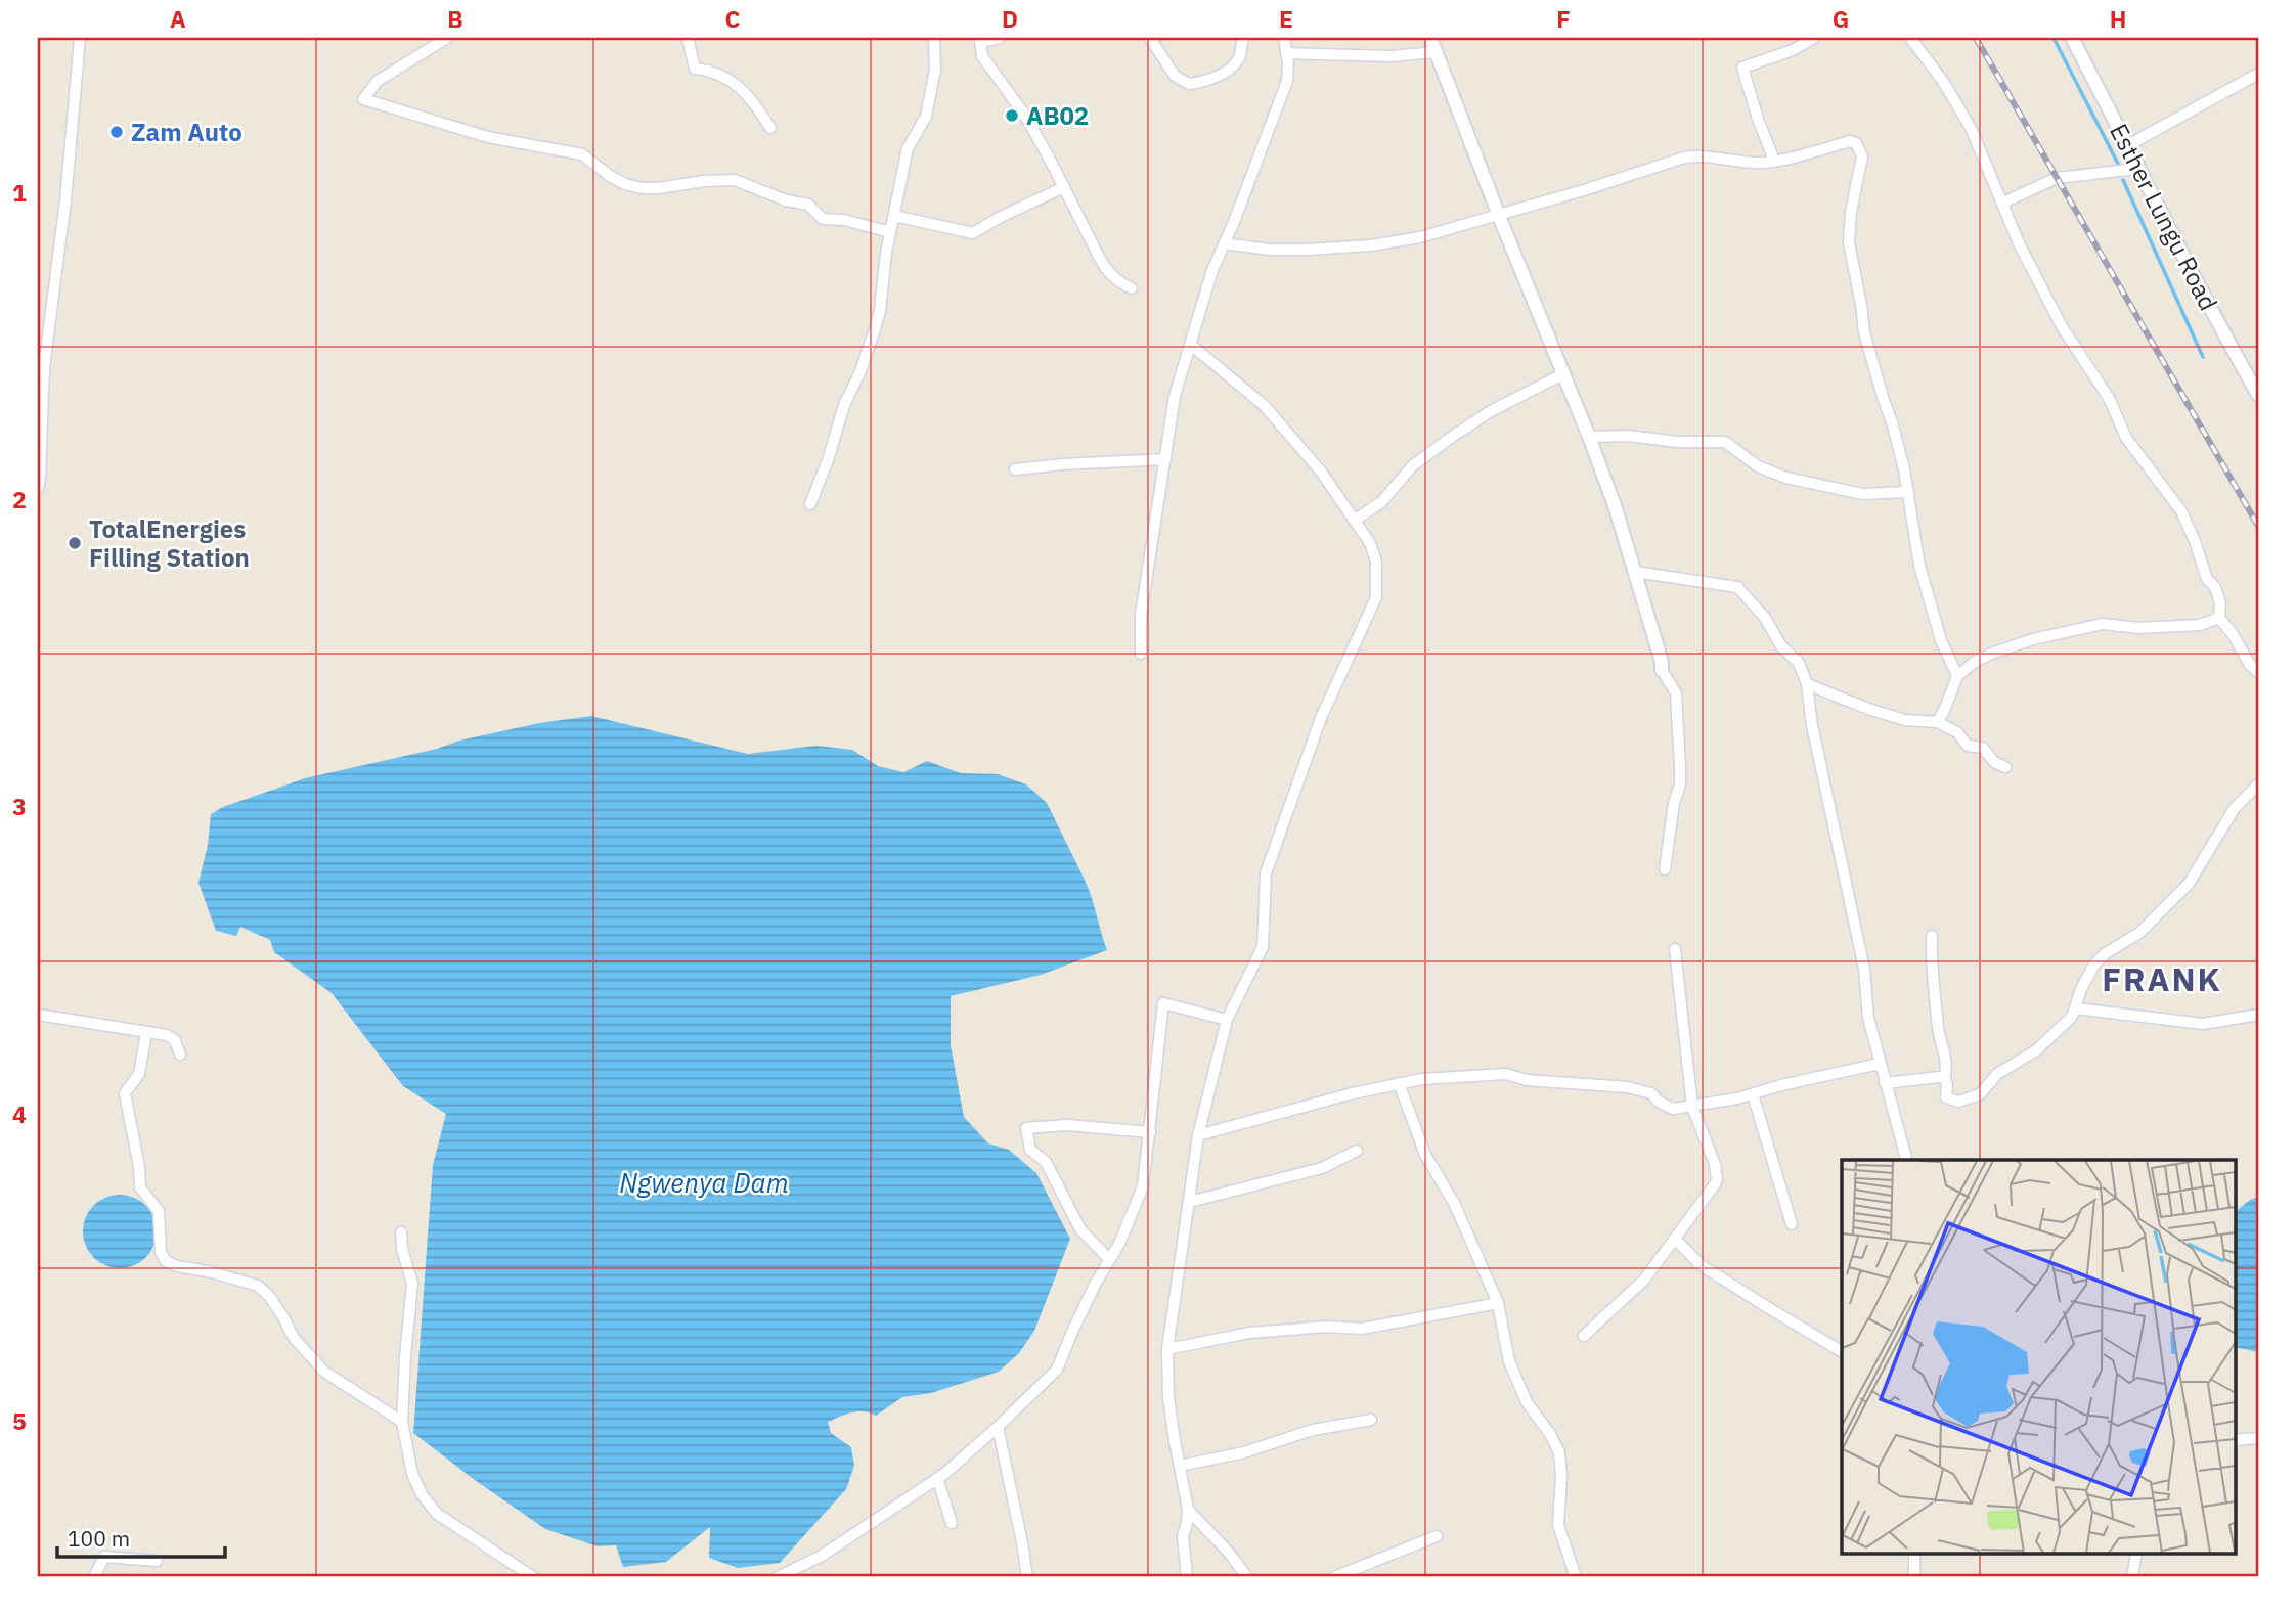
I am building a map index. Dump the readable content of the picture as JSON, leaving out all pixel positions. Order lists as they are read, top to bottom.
{
  "streets": {
    "street": ["Esther Lungu Road"]
  },
  "districts": ["FRANK"],
  "water": ["Ngwenya Dam"],
  "places": ["AB02", "Zam Auto", "TotalEnergies Filling Station"],
  "scale_bar": "100 m",
  "grid": {
    "columns": [
      "A",
      "B",
      "C",
      "D",
      "E",
      "F",
      "G",
      "H"
    ],
    "rows": [
      "1",
      "2",
      "3",
      "4",
      "5"
    ]
  }
}
